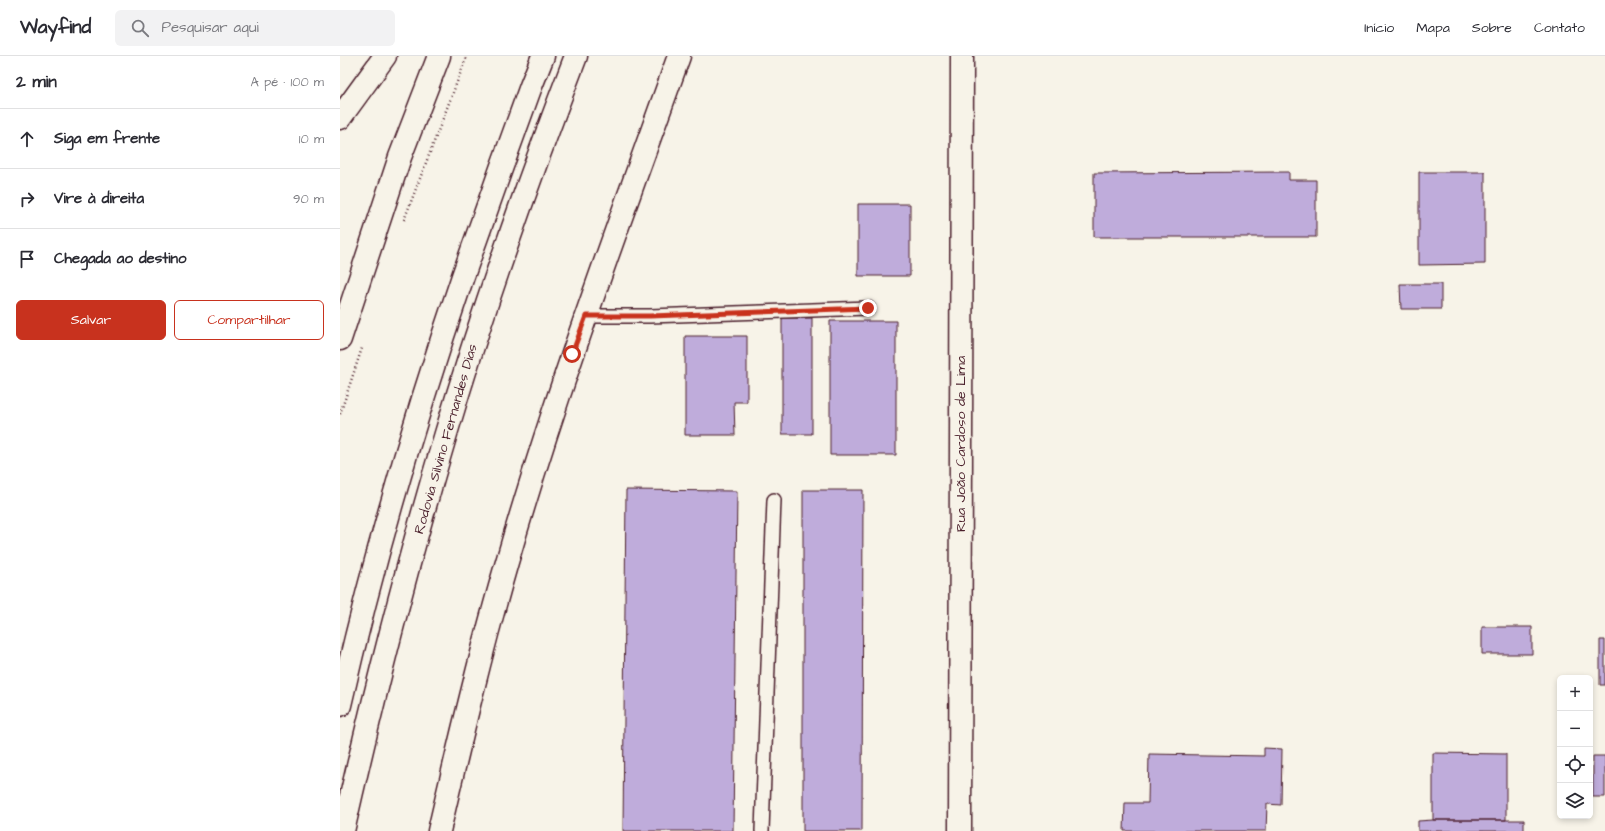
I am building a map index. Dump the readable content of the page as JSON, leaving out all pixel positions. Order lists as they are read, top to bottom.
{
  "streets": {
    "main road": ["Rodovia Silvino Fernandes Dias", "Rua João Cardoso de Lima"]
  },
  "page": {
    "header": "Wayfind",
    "search": "Pesquisar aqui",
    "nav": [
      "Início",
      "Mapa",
      "Sobre",
      "Contato"
    ],
    "heading": ["2 min", "A pé · 100 m"],
    "list": [
      ["Siga em frente", "10 m"],
      ["Vire à direita", "90 m"],
      "Chegada ao destino"
    ],
    "buttons": ["Salvar", "Compartilhar"],
    "map_buttons": ["+", "−"]
  }
}
